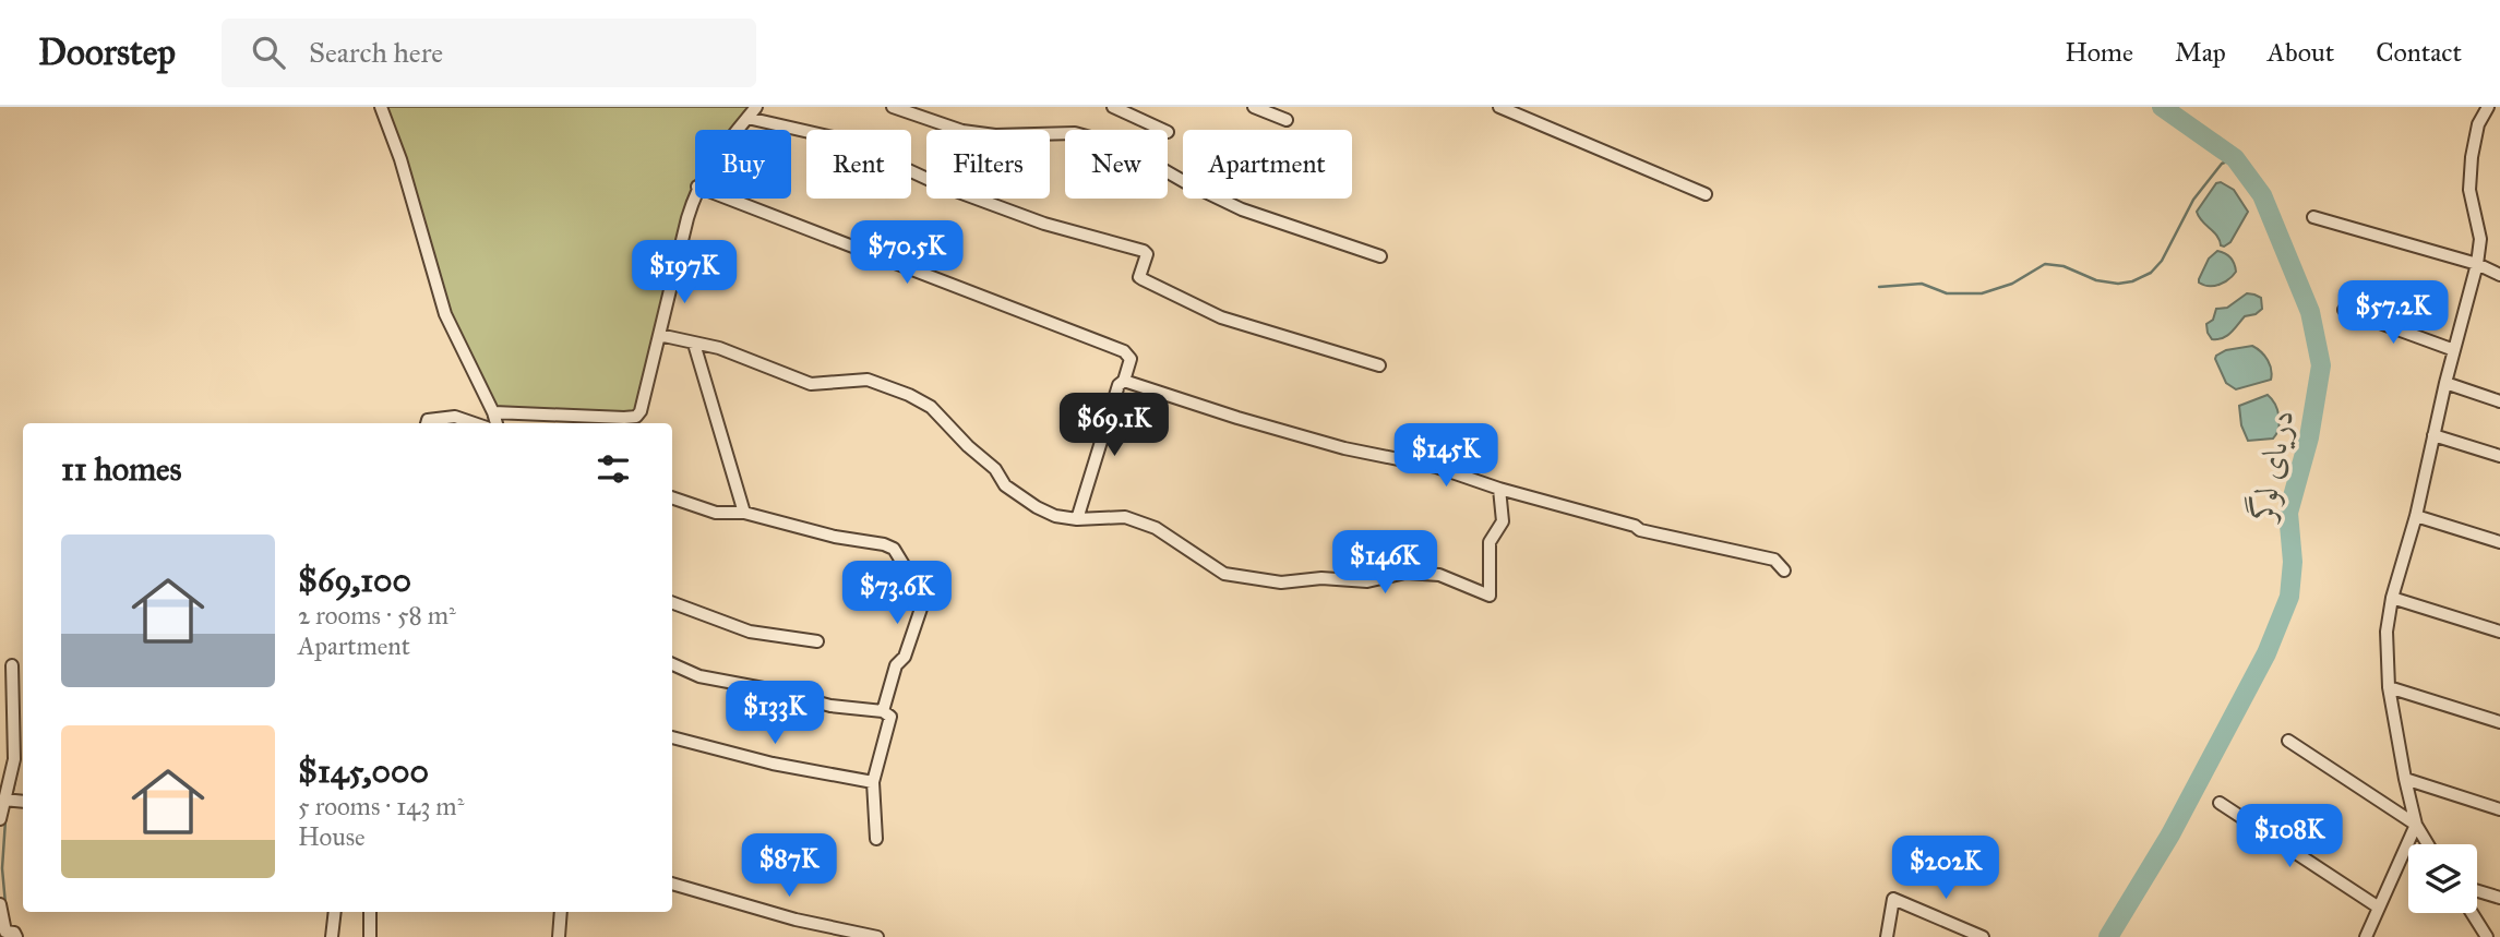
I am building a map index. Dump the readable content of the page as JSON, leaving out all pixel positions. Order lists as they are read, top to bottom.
{
  "water": ["دریای لوگر"],
  "page": {
    "header": "Doorstep",
    "search": "Search here",
    "nav": [
      "Home",
      "Map",
      "About",
      "Contact"
    ],
    "chip": [
      "Buy",
      "Rent",
      "Filters",
      "New",
      "Apartment"
    ],
    "price": [
      "$70.5K",
      "$197K",
      "$57.2K",
      "$69.1K",
      "$145K",
      "$146K",
      "$73.6K",
      "$133K",
      "$108K",
      "$87K",
      "$202K"
    ],
    "heading": "11 homes",
    "list": [
      {
        "name": "$69,100",
        "note": "2 rooms · 58 m² · Apartment"
      },
      {
        "name": "$145,000",
        "note": "5 rooms · 143 m² · House"
      }
    ]
  }
}
